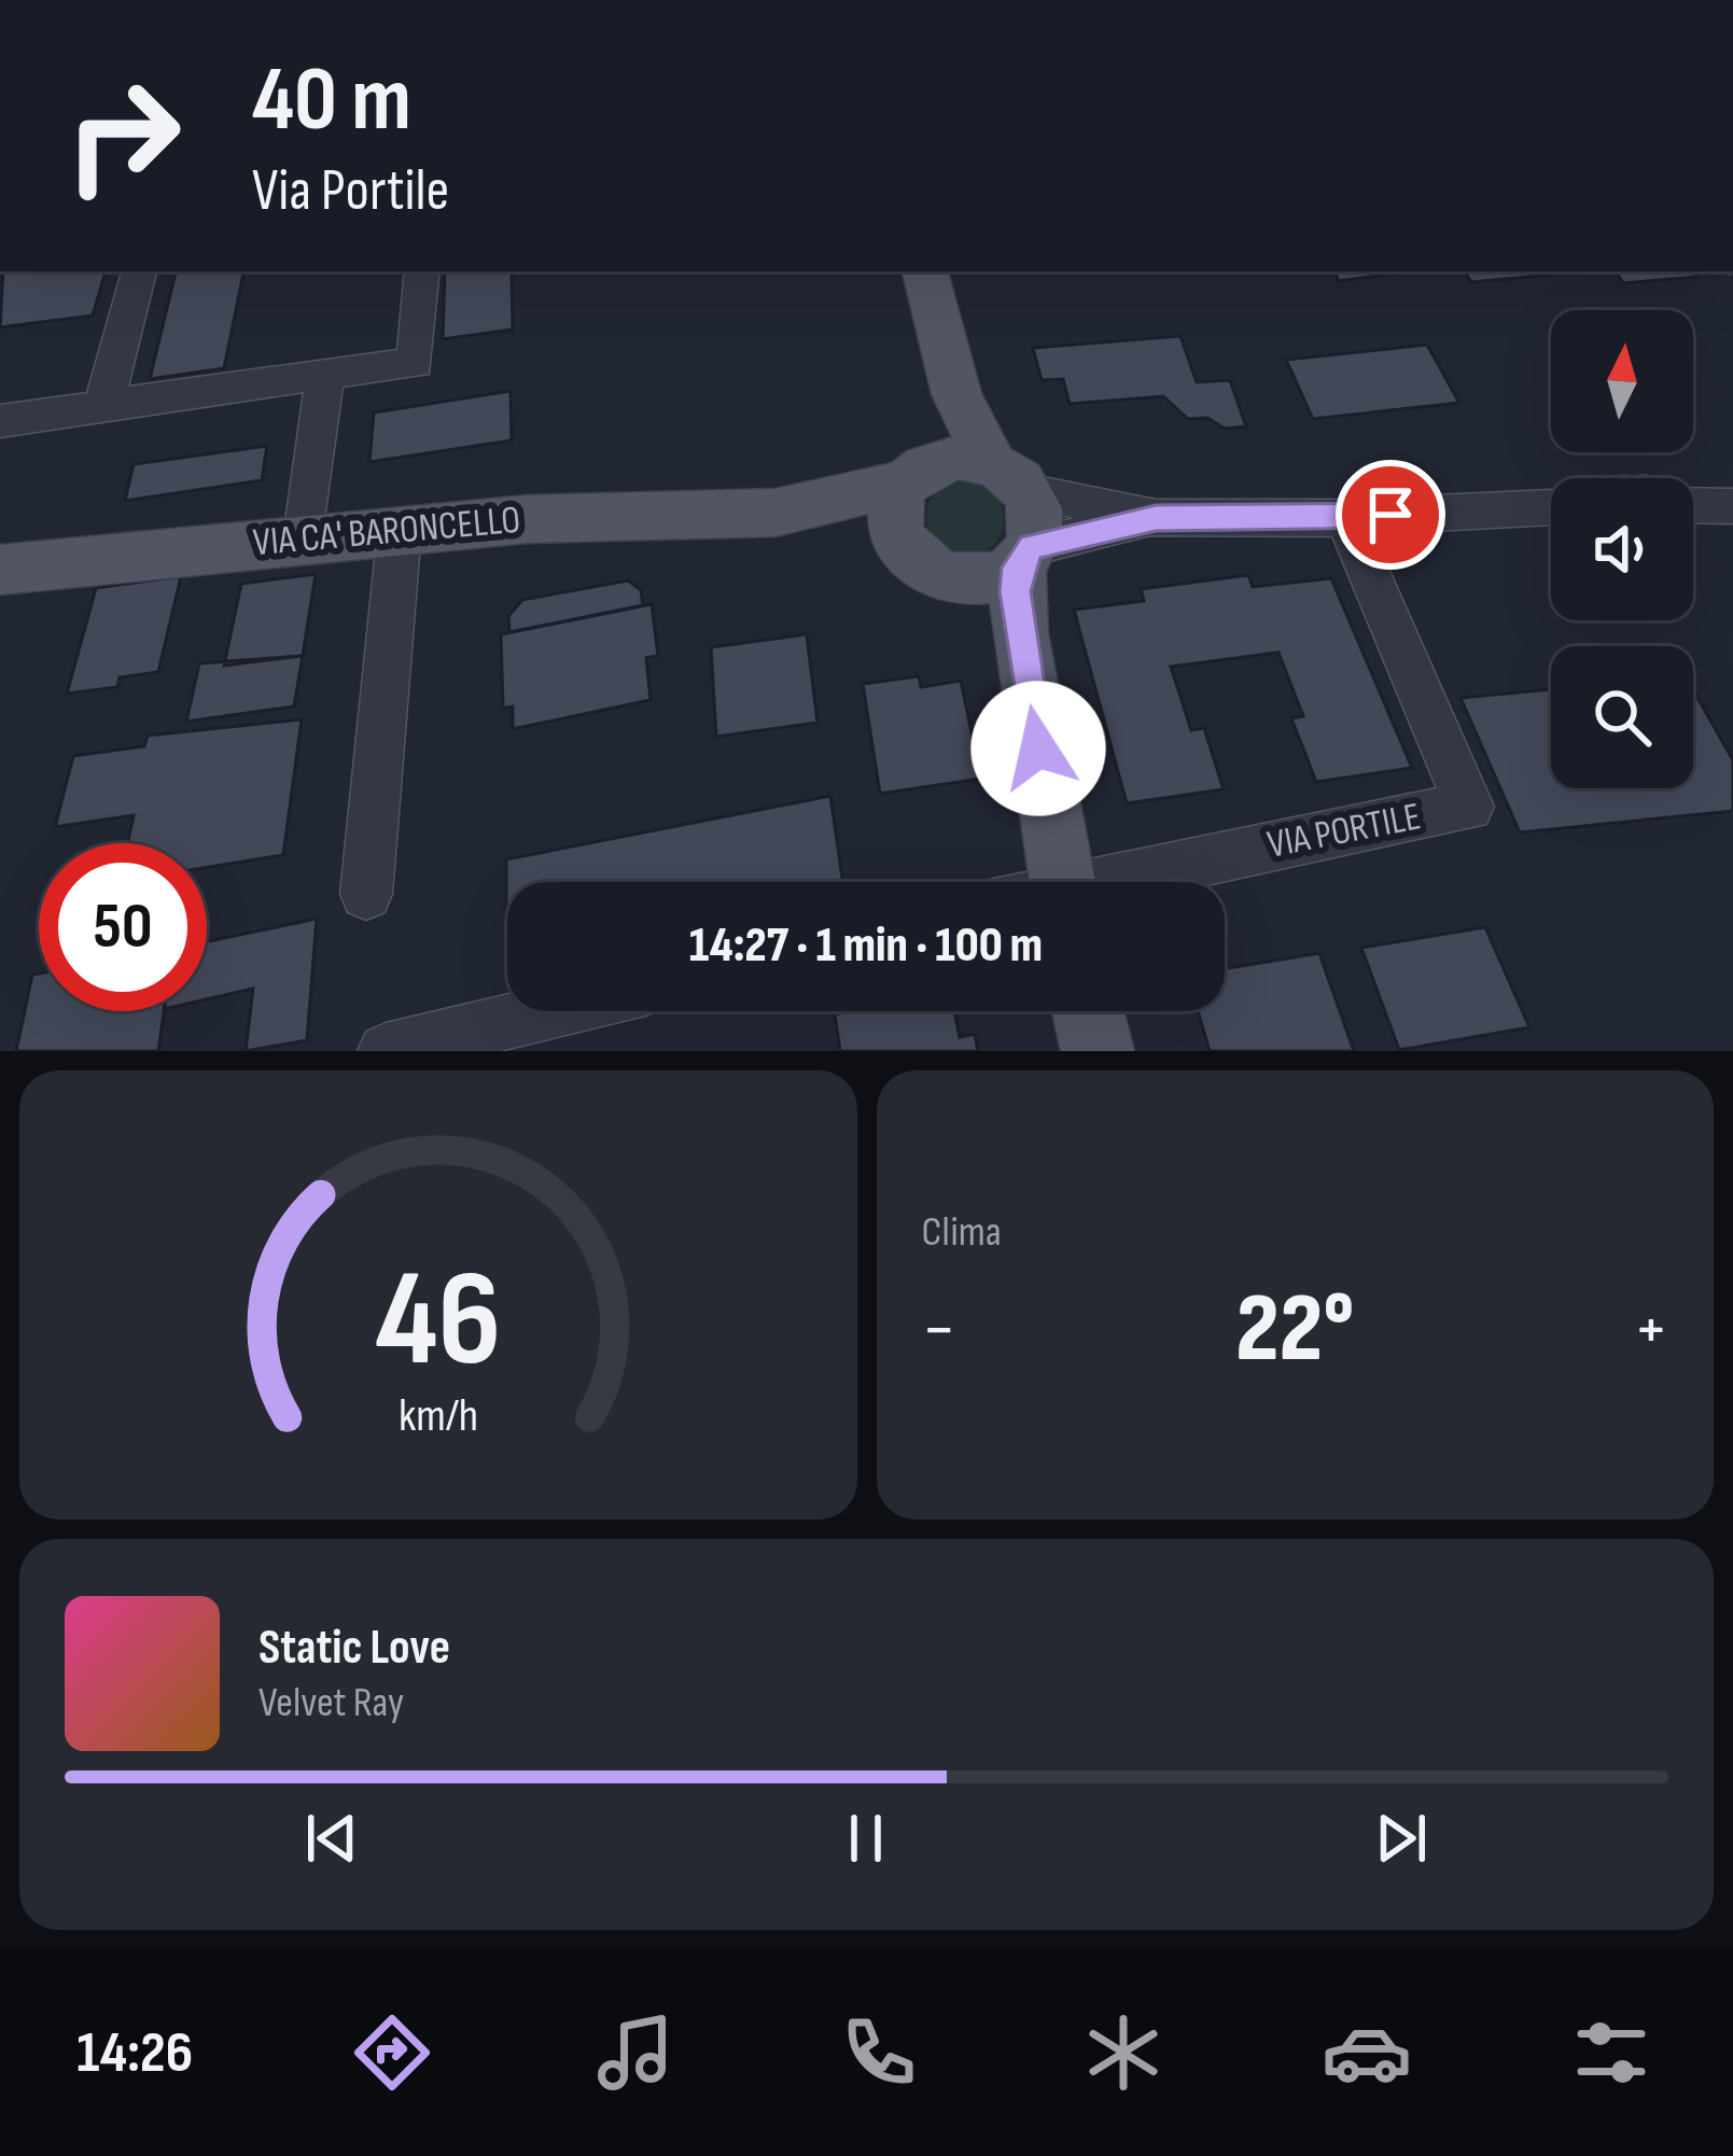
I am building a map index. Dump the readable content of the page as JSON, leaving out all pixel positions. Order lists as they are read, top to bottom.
{
  "streets": {
    "main road": ["VIA CA' BARONCELLO"],
    "street": ["VIA PORTILE"]
  },
  "north": "top",
  "page": {
    "turn": ["40 m", "Via Portile"],
    "limit": "50",
    "trip": "14:27 · 1 min · 100 m",
    "tile": "Clima",
    "heat": ["−", "22°", "+"],
    "song": ["Static Love", "Velvet Ray"],
    "tabs": "14:26",
    "gauge": ["46", "km/h"]
  }
}
